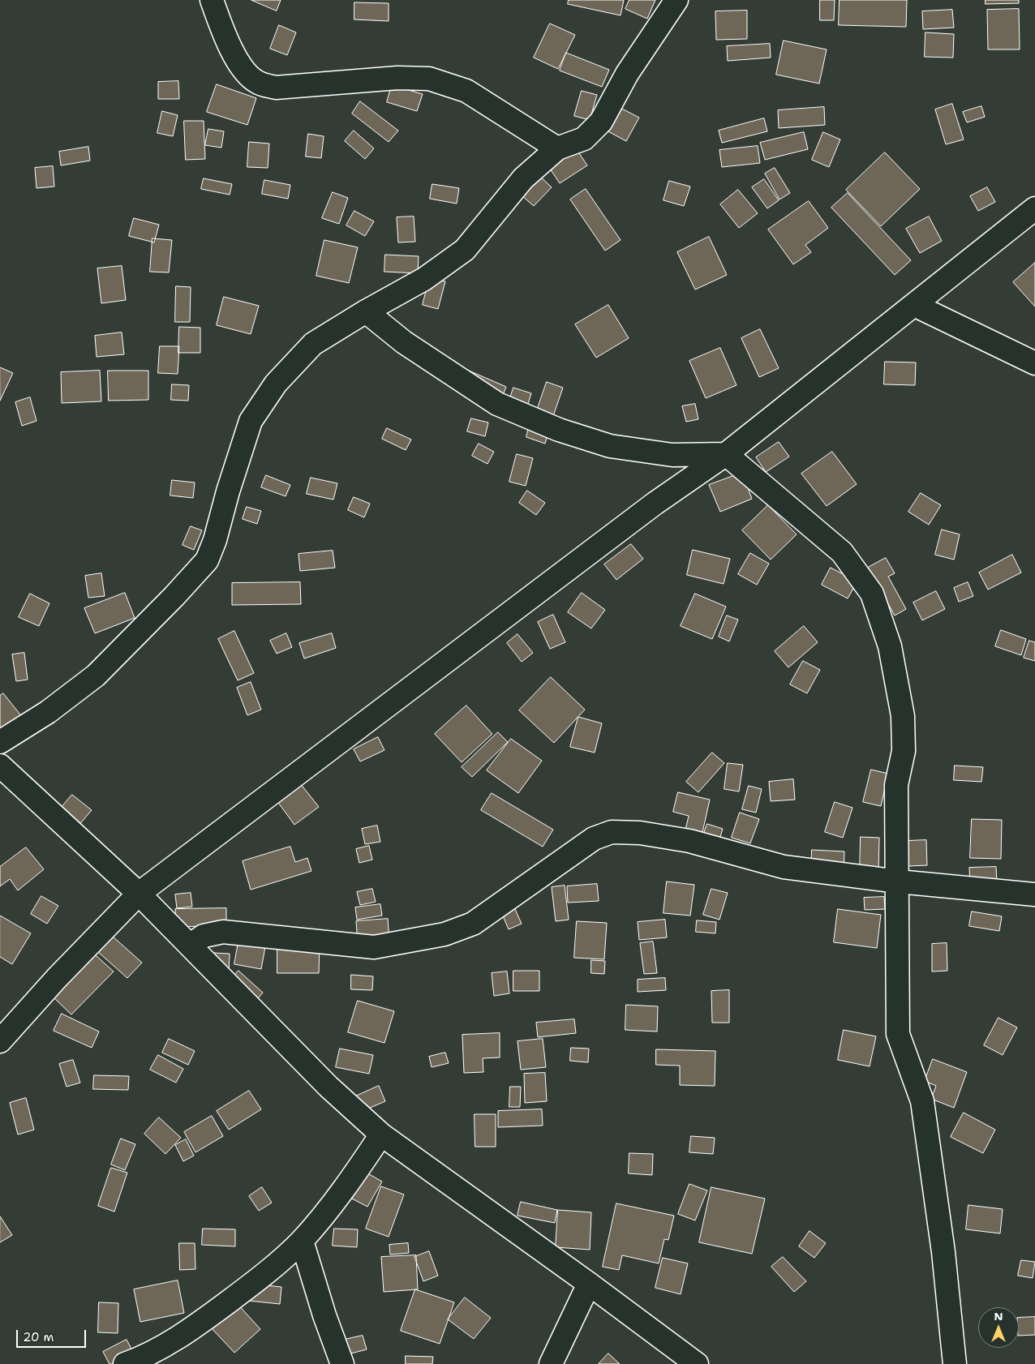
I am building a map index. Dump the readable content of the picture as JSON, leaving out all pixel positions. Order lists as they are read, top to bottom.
{
  "scale_bar": "20 m",
  "north": "top"
}
